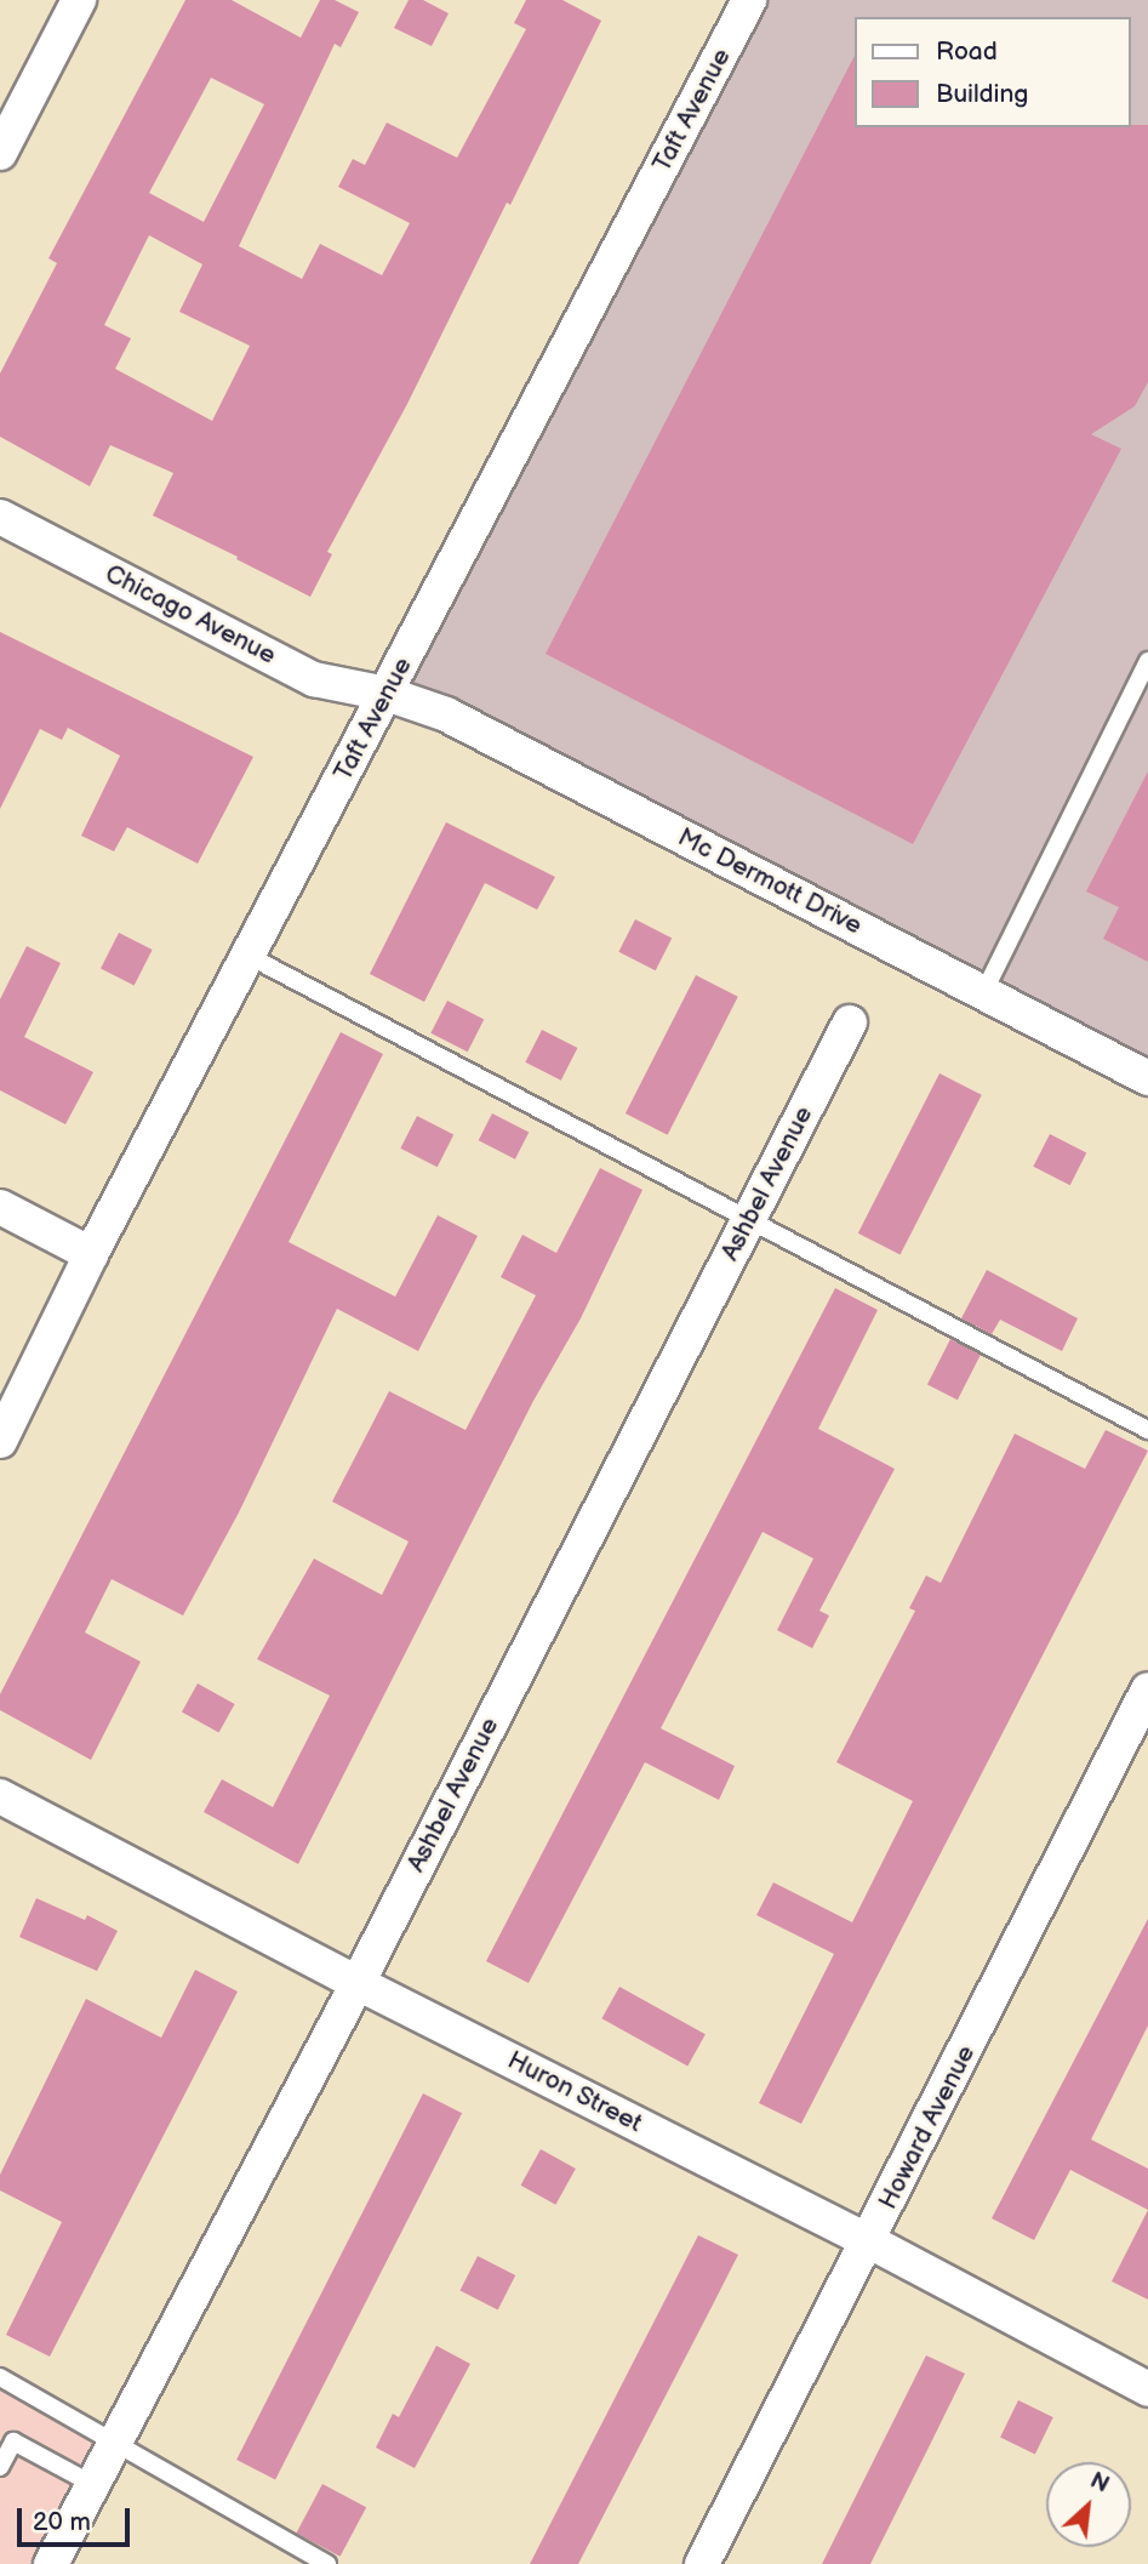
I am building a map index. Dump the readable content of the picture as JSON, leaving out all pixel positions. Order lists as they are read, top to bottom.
{
  "streets": {
    "street": [
      "Taft Avenue",
      "Chicago Avenue",
      "Mc Dermott Drive",
      "Ashbel Avenue",
      "Huron Street",
      "Howard Avenue"
    ]
  },
  "crossings": [
    ["Taft Avenue", "Chicago Avenue"],
    ["Taft Avenue", "Mc Dermott Drive"],
    ["Chicago Avenue", "Mc Dermott Drive"],
    ["Ashbel Avenue", "Huron Street"],
    ["Huron Street", "Howard Avenue"]
  ],
  "legend": ["Road", "Building"],
  "scale_bar": "20 m",
  "north": "top right"
}
